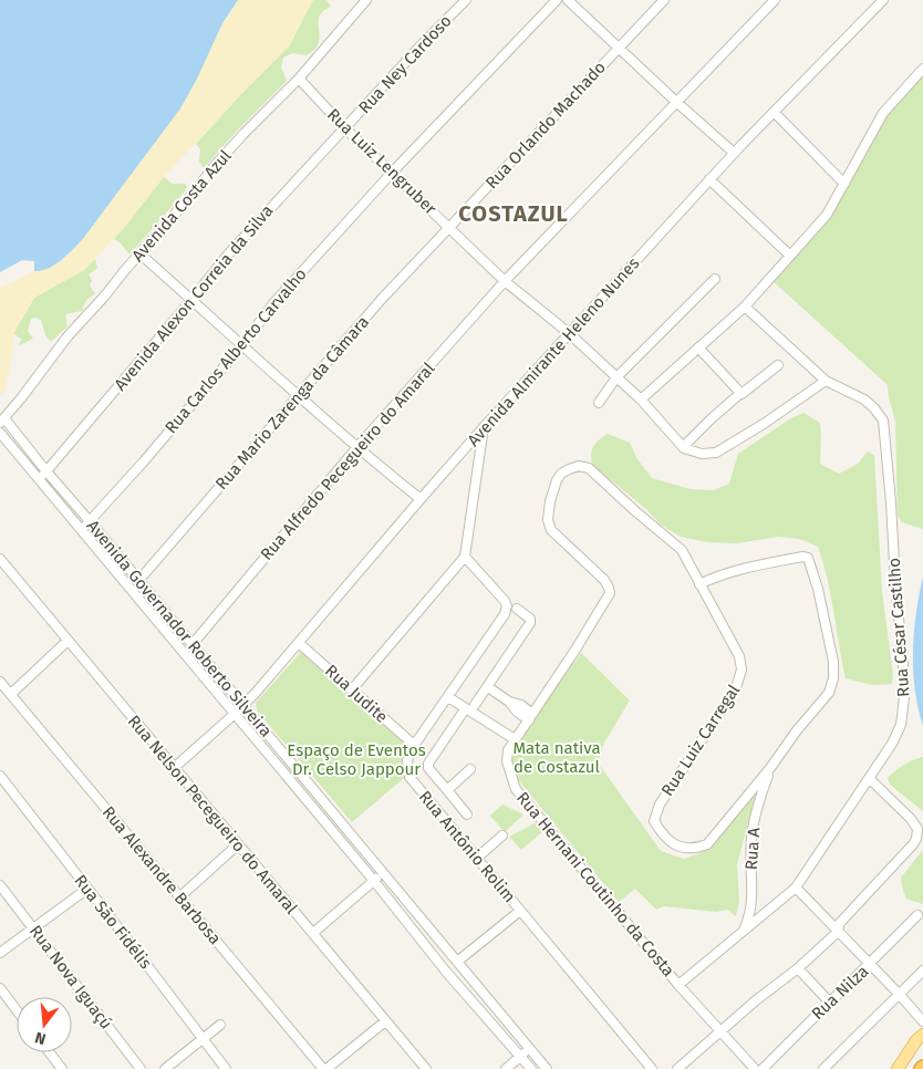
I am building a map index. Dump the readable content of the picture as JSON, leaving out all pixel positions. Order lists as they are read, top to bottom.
{
  "streets": {
    "street": [
      "Rua Ney Cardoso",
      "Rua Orlando Machado",
      "Rua Luiz Lengruber",
      "Avenida Costa Azul",
      "Avenida Alexon Correia da Silva",
      "Rua Carlos Alberto Carvalho",
      "Avenida Almirante Heleno Nunes",
      "Rua Mario Zarenga da Câmara",
      "Rua Alfredo Pecegueiro do Amaral",
      "Rua César Castilho",
      "Avenida Governador Roberto Silveira",
      "Rua Judite",
      "Rua Luiz Carregal",
      "Rua Nelson Pecegueiro do Amaral",
      "Rua Antônio Rolim",
      "Rua A",
      "Rua Alexandre Barbosa",
      "Rua Hernani Coutinho da Costa",
      "Rua São Fidélis",
      "Rua Nova Iguaçú",
      "Rua Nilza"
    ]
  },
  "crossings": [
    ["Rua Ney Cardoso", "Rua Luiz Lengruber"],
    ["Rua Ney Cardoso", "Avenida Alexon Correia da Silva"],
    ["Rua Orlando Machado", "Rua Luiz Lengruber"],
    ["Rua Orlando Machado", "Rua Mario Zarenga da Câmara"],
    ["Rua Luiz Lengruber", "Avenida Costa Azul"],
    ["Rua Luiz Lengruber", "Avenida Alexon Correia da Silva"],
    ["Rua Luiz Lengruber", "Rua Carlos Alberto Carvalho"],
    ["Rua Luiz Lengruber", "Avenida Almirante Heleno Nunes"],
    ["Rua Luiz Lengruber", "Rua Mario Zarenga da Câmara"],
    ["Rua Luiz Lengruber", "Rua Alfredo Pecegueiro do Amaral"],
    ["Avenida Costa Azul", "Avenida Governador Roberto Silveira"],
    ["Avenida Alexon Correia da Silva", "Avenida Governador Roberto Silveira"],
    ["Rua Carlos Alberto Carvalho", "Avenida Governador Roberto Silveira"],
    ["Avenida Almirante Heleno Nunes", "Avenida Governador Roberto Silveira"],
    ["Avenida Almirante Heleno Nunes", "Rua Judite"],
    ["Avenida Almirante Heleno Nunes", "Rua Nelson Pecegueiro do Amaral"],
    ["Rua Mario Zarenga da Câmara", "Avenida Governador Roberto Silveira"],
    ["Rua Alfredo Pecegueiro do Amaral", "Avenida Governador Roberto Silveira"],
    ["Rua César Castilho", "Rua A"],
    ["Rua César Castilho", "Rua Hernani Coutinho da Costa"],
    ["Rua Judite", "Rua Antônio Rolim"],
    ["Rua Luiz Carregal", "Rua A"],
    ["Rua Luiz Carregal", "Rua Hernani Coutinho da Costa"]
  ],
  "districts": ["COSTAZUL"],
  "parks": ["Mata nativa de Costazul", "Espaço de Eventos Dr. Celso Jappour"],
  "north": "bottom"
}
